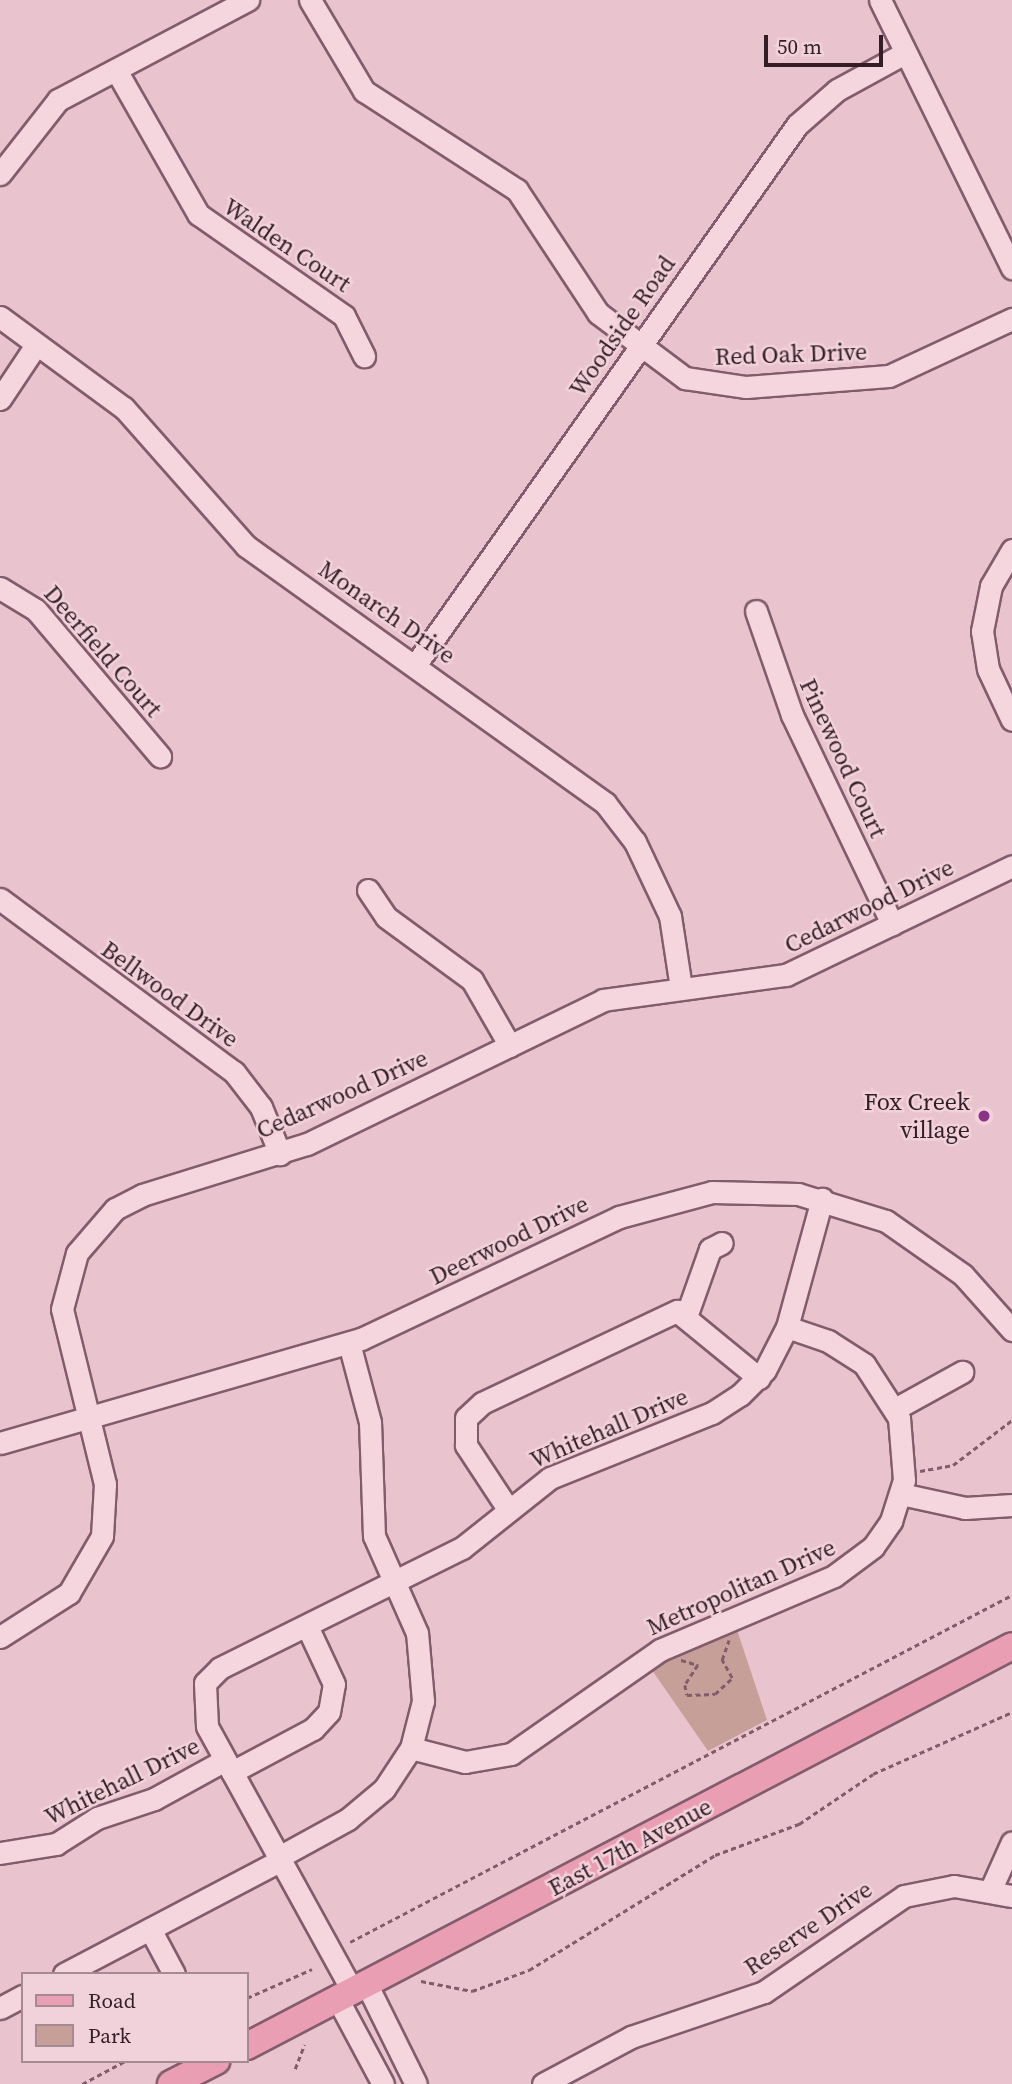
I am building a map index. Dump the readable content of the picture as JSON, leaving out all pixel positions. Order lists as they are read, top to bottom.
{
  "streets": {
    "main road": ["East 17th Avenue"],
    "street": [
      "Walden Court",
      "Woodside Road",
      "Red Oak Drive",
      "Monarch Drive",
      "Deerfield Court",
      "Pinewood Court",
      "Cedarwood Drive",
      "Bellwood Drive",
      "Deerwood Drive",
      "Whitehall Drive",
      "Metropolitan Drive",
      "Reserve Drive"
    ]
  },
  "crossings": [
    ["Woodside Road", "Red Oak Drive"],
    ["Woodside Road", "Monarch Drive"],
    ["Monarch Drive", "Cedarwood Drive"],
    ["Pinewood Court", "Cedarwood Drive"],
    ["Cedarwood Drive", "Bellwood Drive"],
    ["Cedarwood Drive", "Deerwood Drive"],
    ["Deerwood Drive", "Whitehall Drive"],
    ["Whitehall Drive", "Metropolitan Drive"],
    ["Whitehall Drive", "East 17th Avenue"]
  ],
  "places": ["Fox Creek village"],
  "legend": ["Road", "Park"],
  "scale_bar": "50 m"
}
